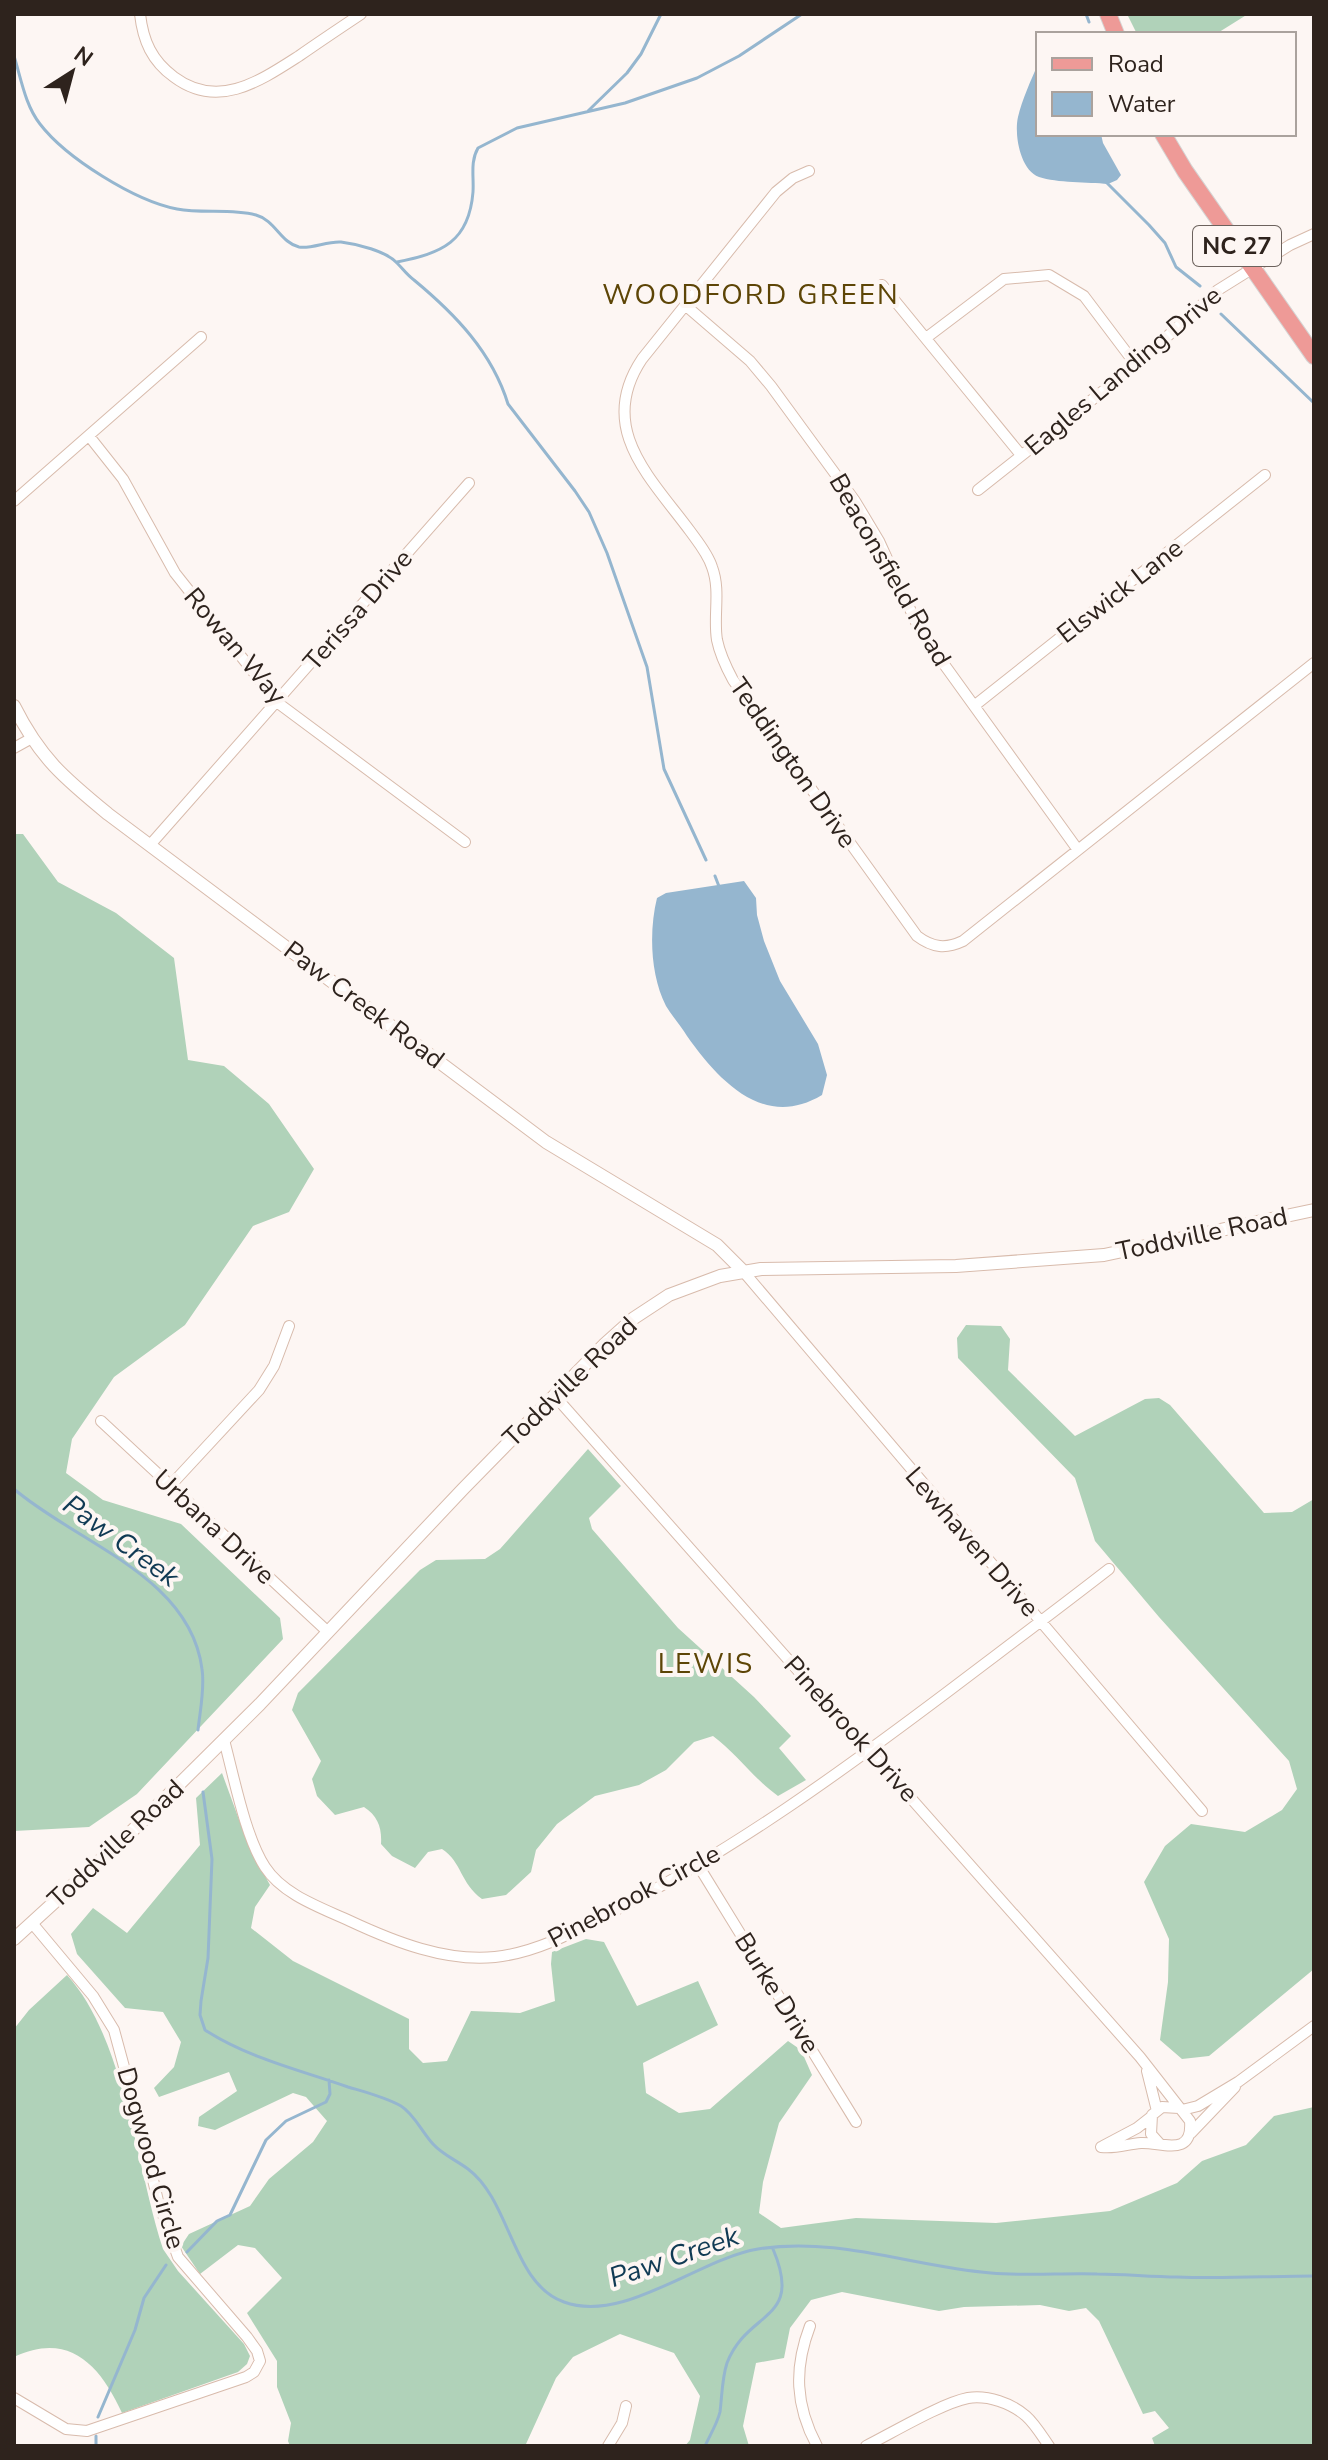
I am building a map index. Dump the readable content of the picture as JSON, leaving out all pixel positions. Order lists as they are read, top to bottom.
{
  "streets": {
    "main road": ["NC 27"],
    "street": [
      "Eagles Landing Drive",
      "Beaconsfield Road",
      "Elswick Lane",
      "Terissa Drive",
      "Rowan Way",
      "Teddington Drive",
      "Paw Creek Road",
      "Toddville Road",
      "Urbana Drive",
      "Lewhaven Drive",
      "Pinebrook Drive",
      "Pinebrook Circle",
      "Burke Drive",
      "Dogwood Circle"
    ]
  },
  "crossings": [
    ["NC 27", "Eagles Landing Drive"],
    ["Beaconsfield Road", "Elswick Lane"],
    ["Beaconsfield Road", "Teddington Drive"],
    ["Terissa Drive", "Rowan Way"],
    ["Terissa Drive", "Paw Creek Road"],
    ["Paw Creek Road", "Toddville Road"],
    ["Paw Creek Road", "Lewhaven Drive"],
    ["Toddville Road", "Urbana Drive"],
    ["Toddville Road", "Lewhaven Drive"],
    ["Toddville Road", "Pinebrook Drive"],
    ["Toddville Road", "Pinebrook Circle"],
    ["Toddville Road", "Dogwood Circle"],
    ["Lewhaven Drive", "Pinebrook Circle"],
    ["Pinebrook Drive", "Pinebrook Circle"],
    ["Pinebrook Circle", "Burke Drive"]
  ],
  "districts": ["WOODFORD GREEN", "LEWIS"],
  "water": ["Paw Creek"],
  "legend": ["Road", "Water"],
  "north": "top right"
}
